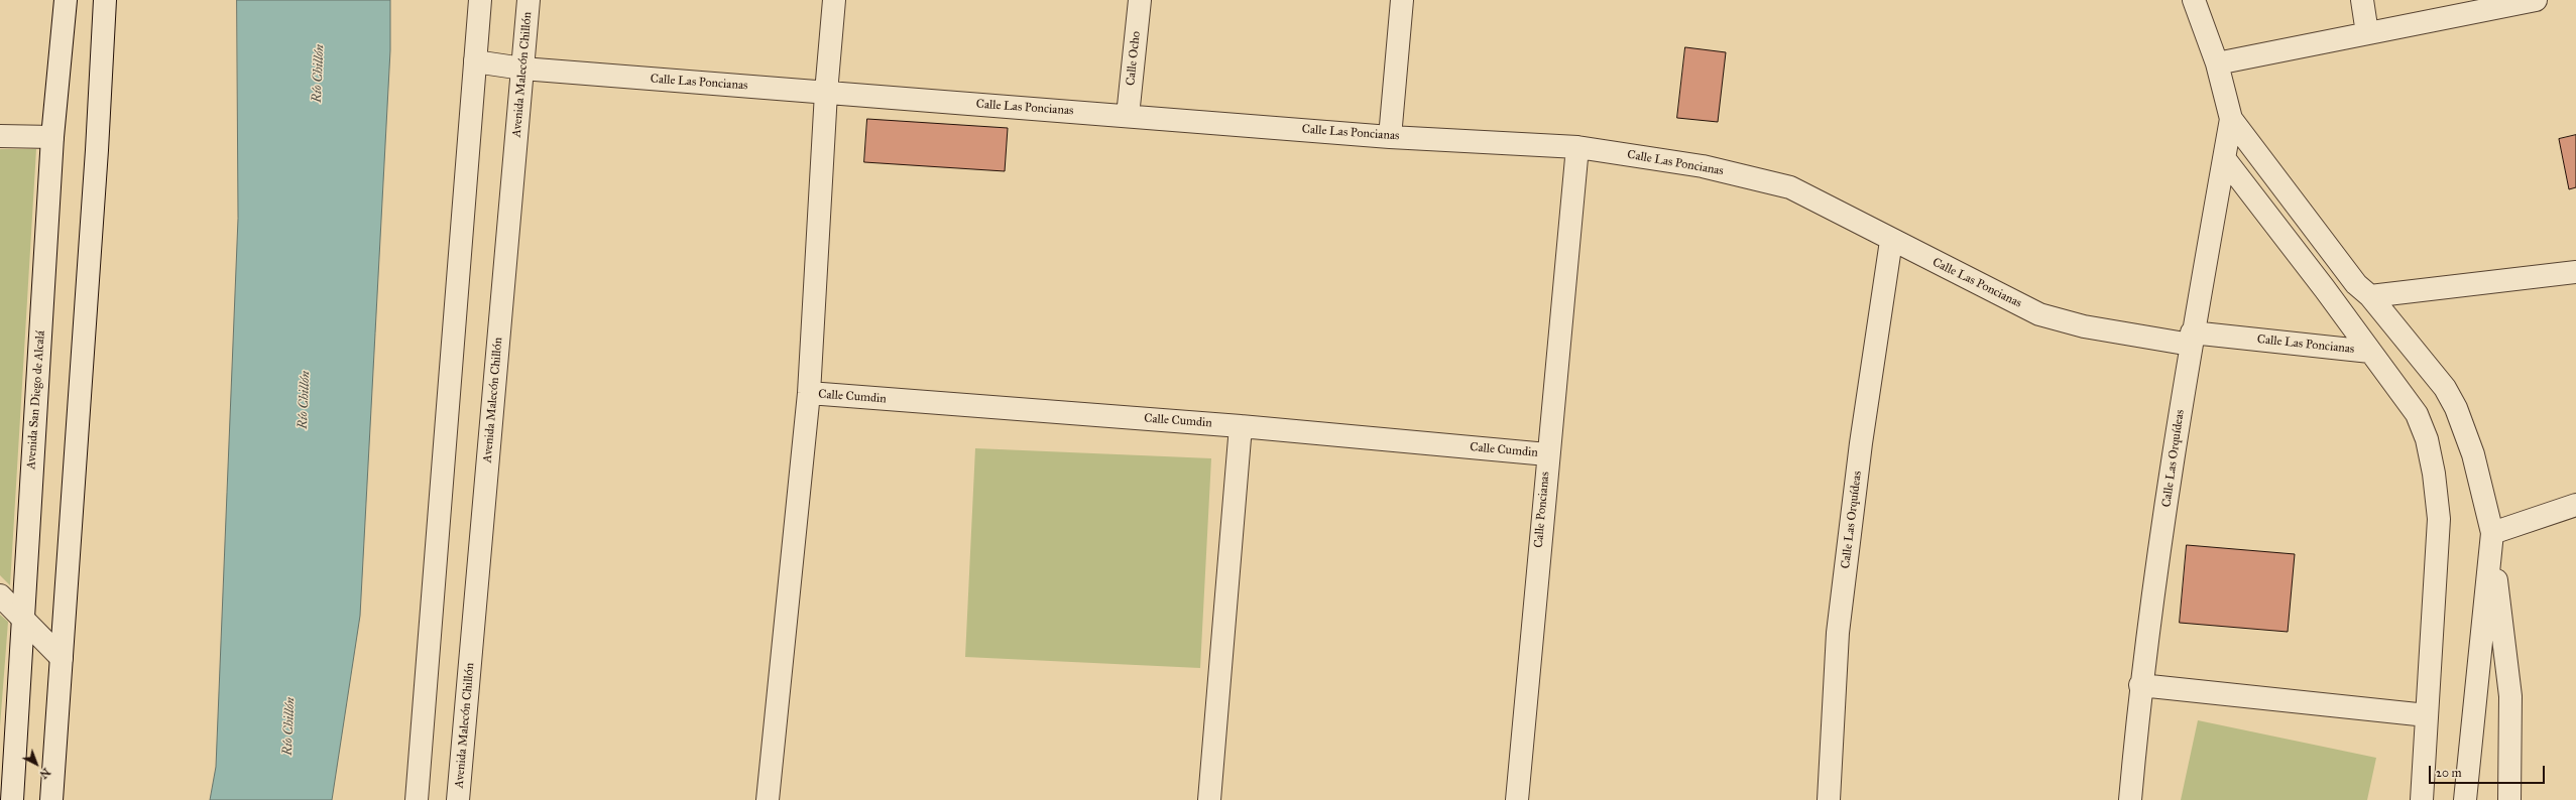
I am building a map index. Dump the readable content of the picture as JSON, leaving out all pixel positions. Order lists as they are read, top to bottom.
{
  "streets": {
    "street": [
      "Calle Ocho",
      "Avenida Malecón Chillón",
      "Calle Las Poncianas",
      "Calle Cumdin",
      "Avenida San Diego de Alcalá",
      "Calle Las Orquídeas",
      "Calle Poncianas"
    ]
  },
  "crossings": [
    ["Calle Ocho", "Calle Las Poncianas"],
    ["Avenida Malecón Chillón", "Calle Las Poncianas"],
    ["Calle Las Poncianas", "Calle Las Orquídeas"],
    ["Calle Las Poncianas", "Calle Poncianas"],
    ["Calle Cumdin", "Calle Poncianas"]
  ],
  "water": ["Río Chillón"],
  "scale_bar": "20 m",
  "north": "bottom right"
}
